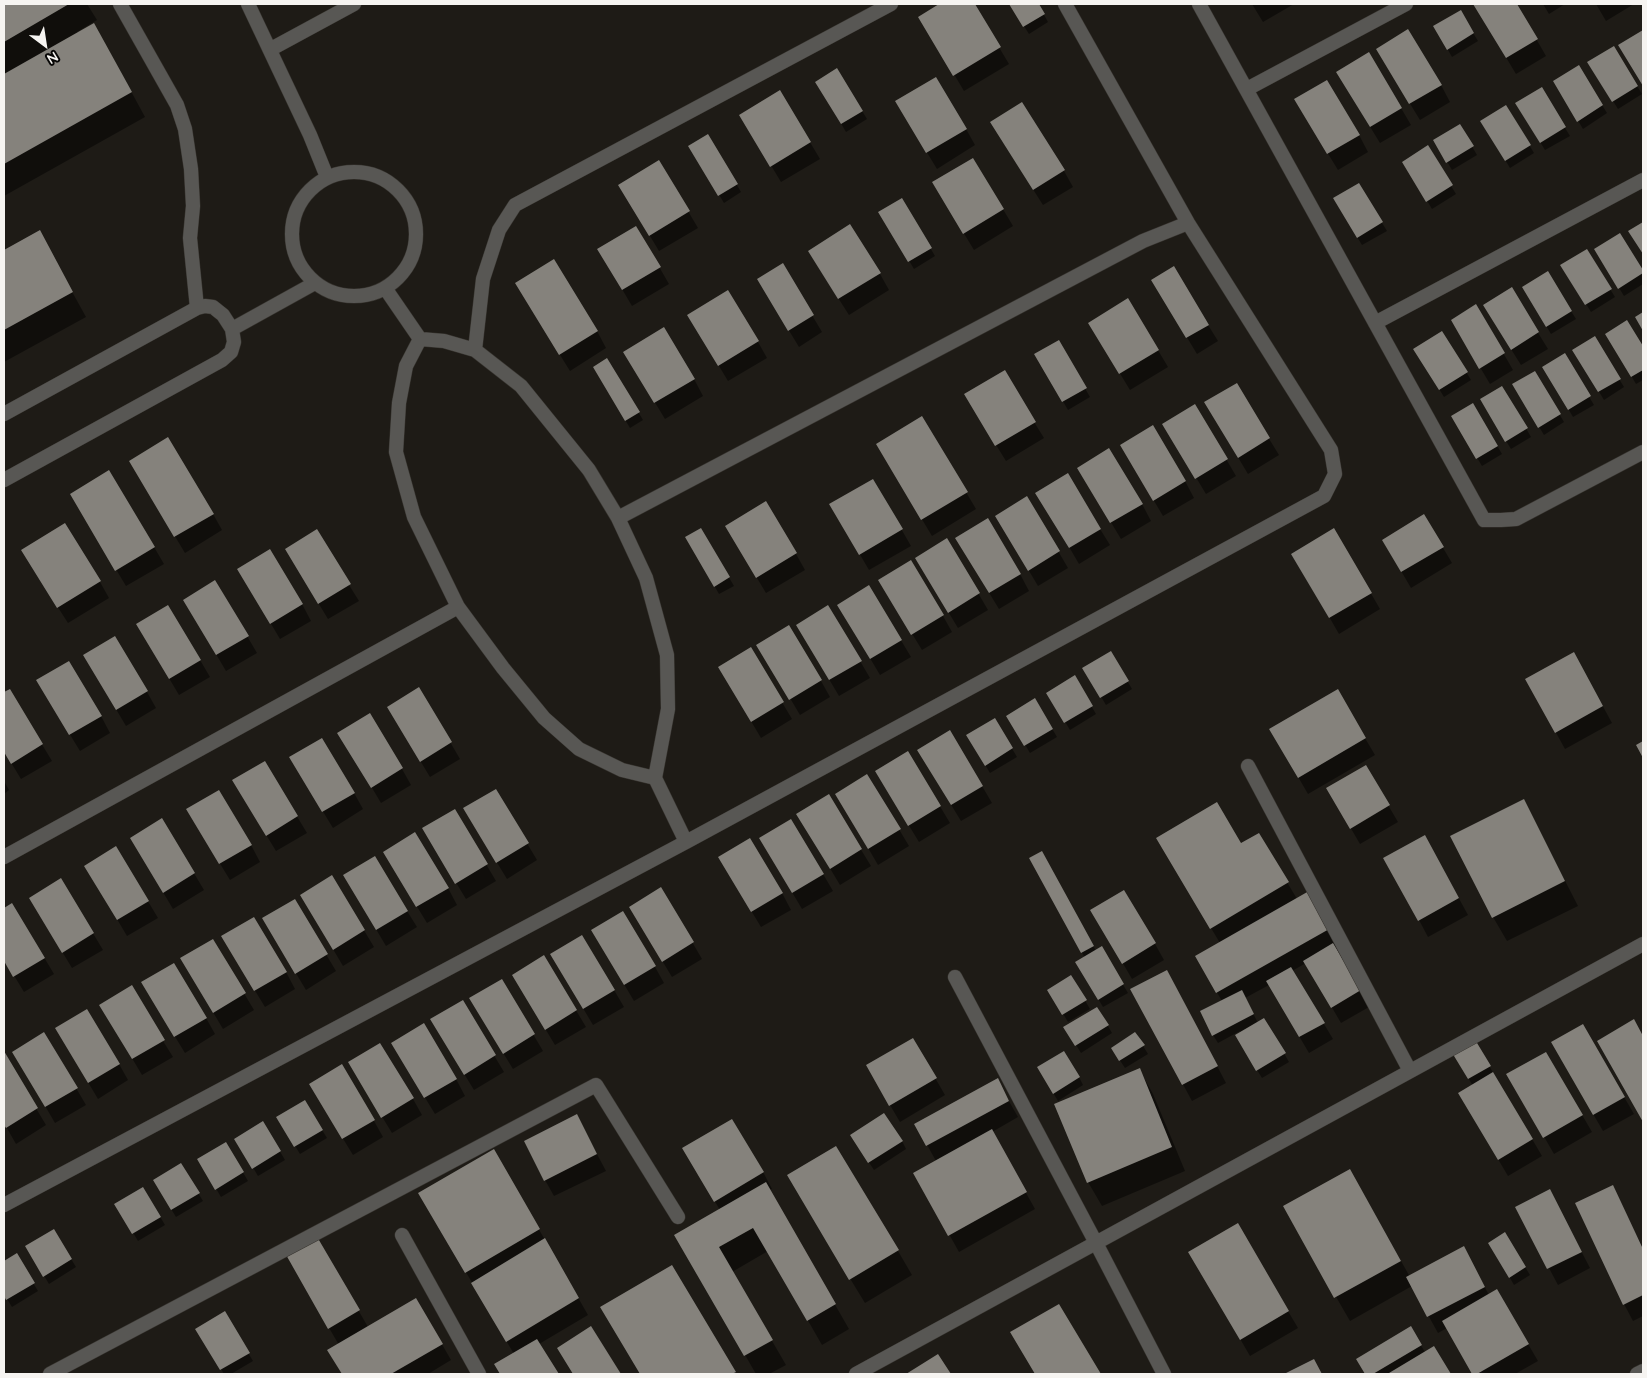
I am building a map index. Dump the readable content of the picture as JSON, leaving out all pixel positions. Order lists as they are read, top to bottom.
{
  "north": "bottom right"
}
